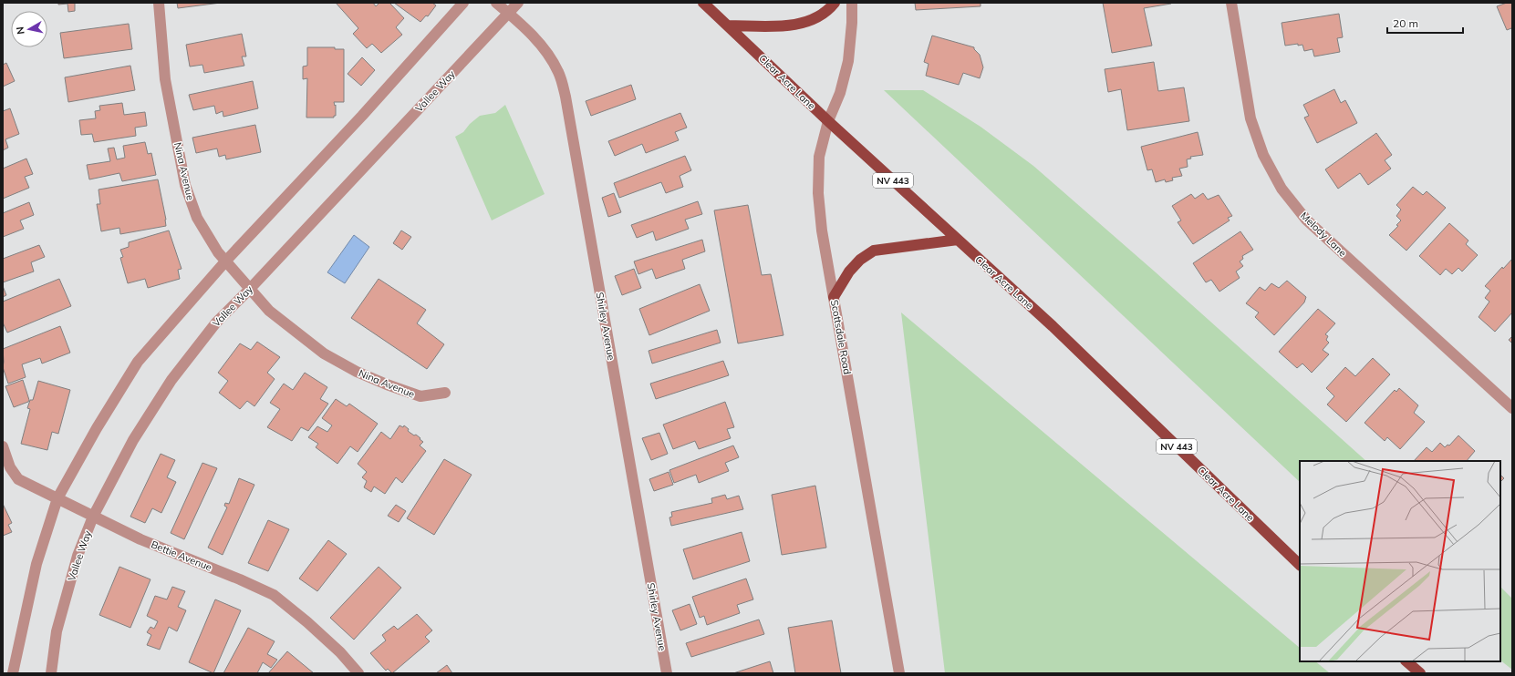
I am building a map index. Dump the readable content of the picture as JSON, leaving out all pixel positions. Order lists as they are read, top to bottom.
{
  "streets": {
    "main road": ["Clear Acre Lane", "NV 443"],
    "street": [
      "Vallee Way",
      "Nina Avenue",
      "Melody Lane",
      "Shirley Avenue",
      "Scottsdale Road",
      "Bettie Avenue"
    ]
  },
  "crossings": [
    ["Clear Acre Lane", "Scottsdale Road"],
    ["Vallee Way", "Nina Avenue"],
    ["Vallee Way", "Shirley Avenue"],
    ["Vallee Way", "Bettie Avenue"]
  ],
  "scale_bar": "20 m",
  "north": "left"
}
